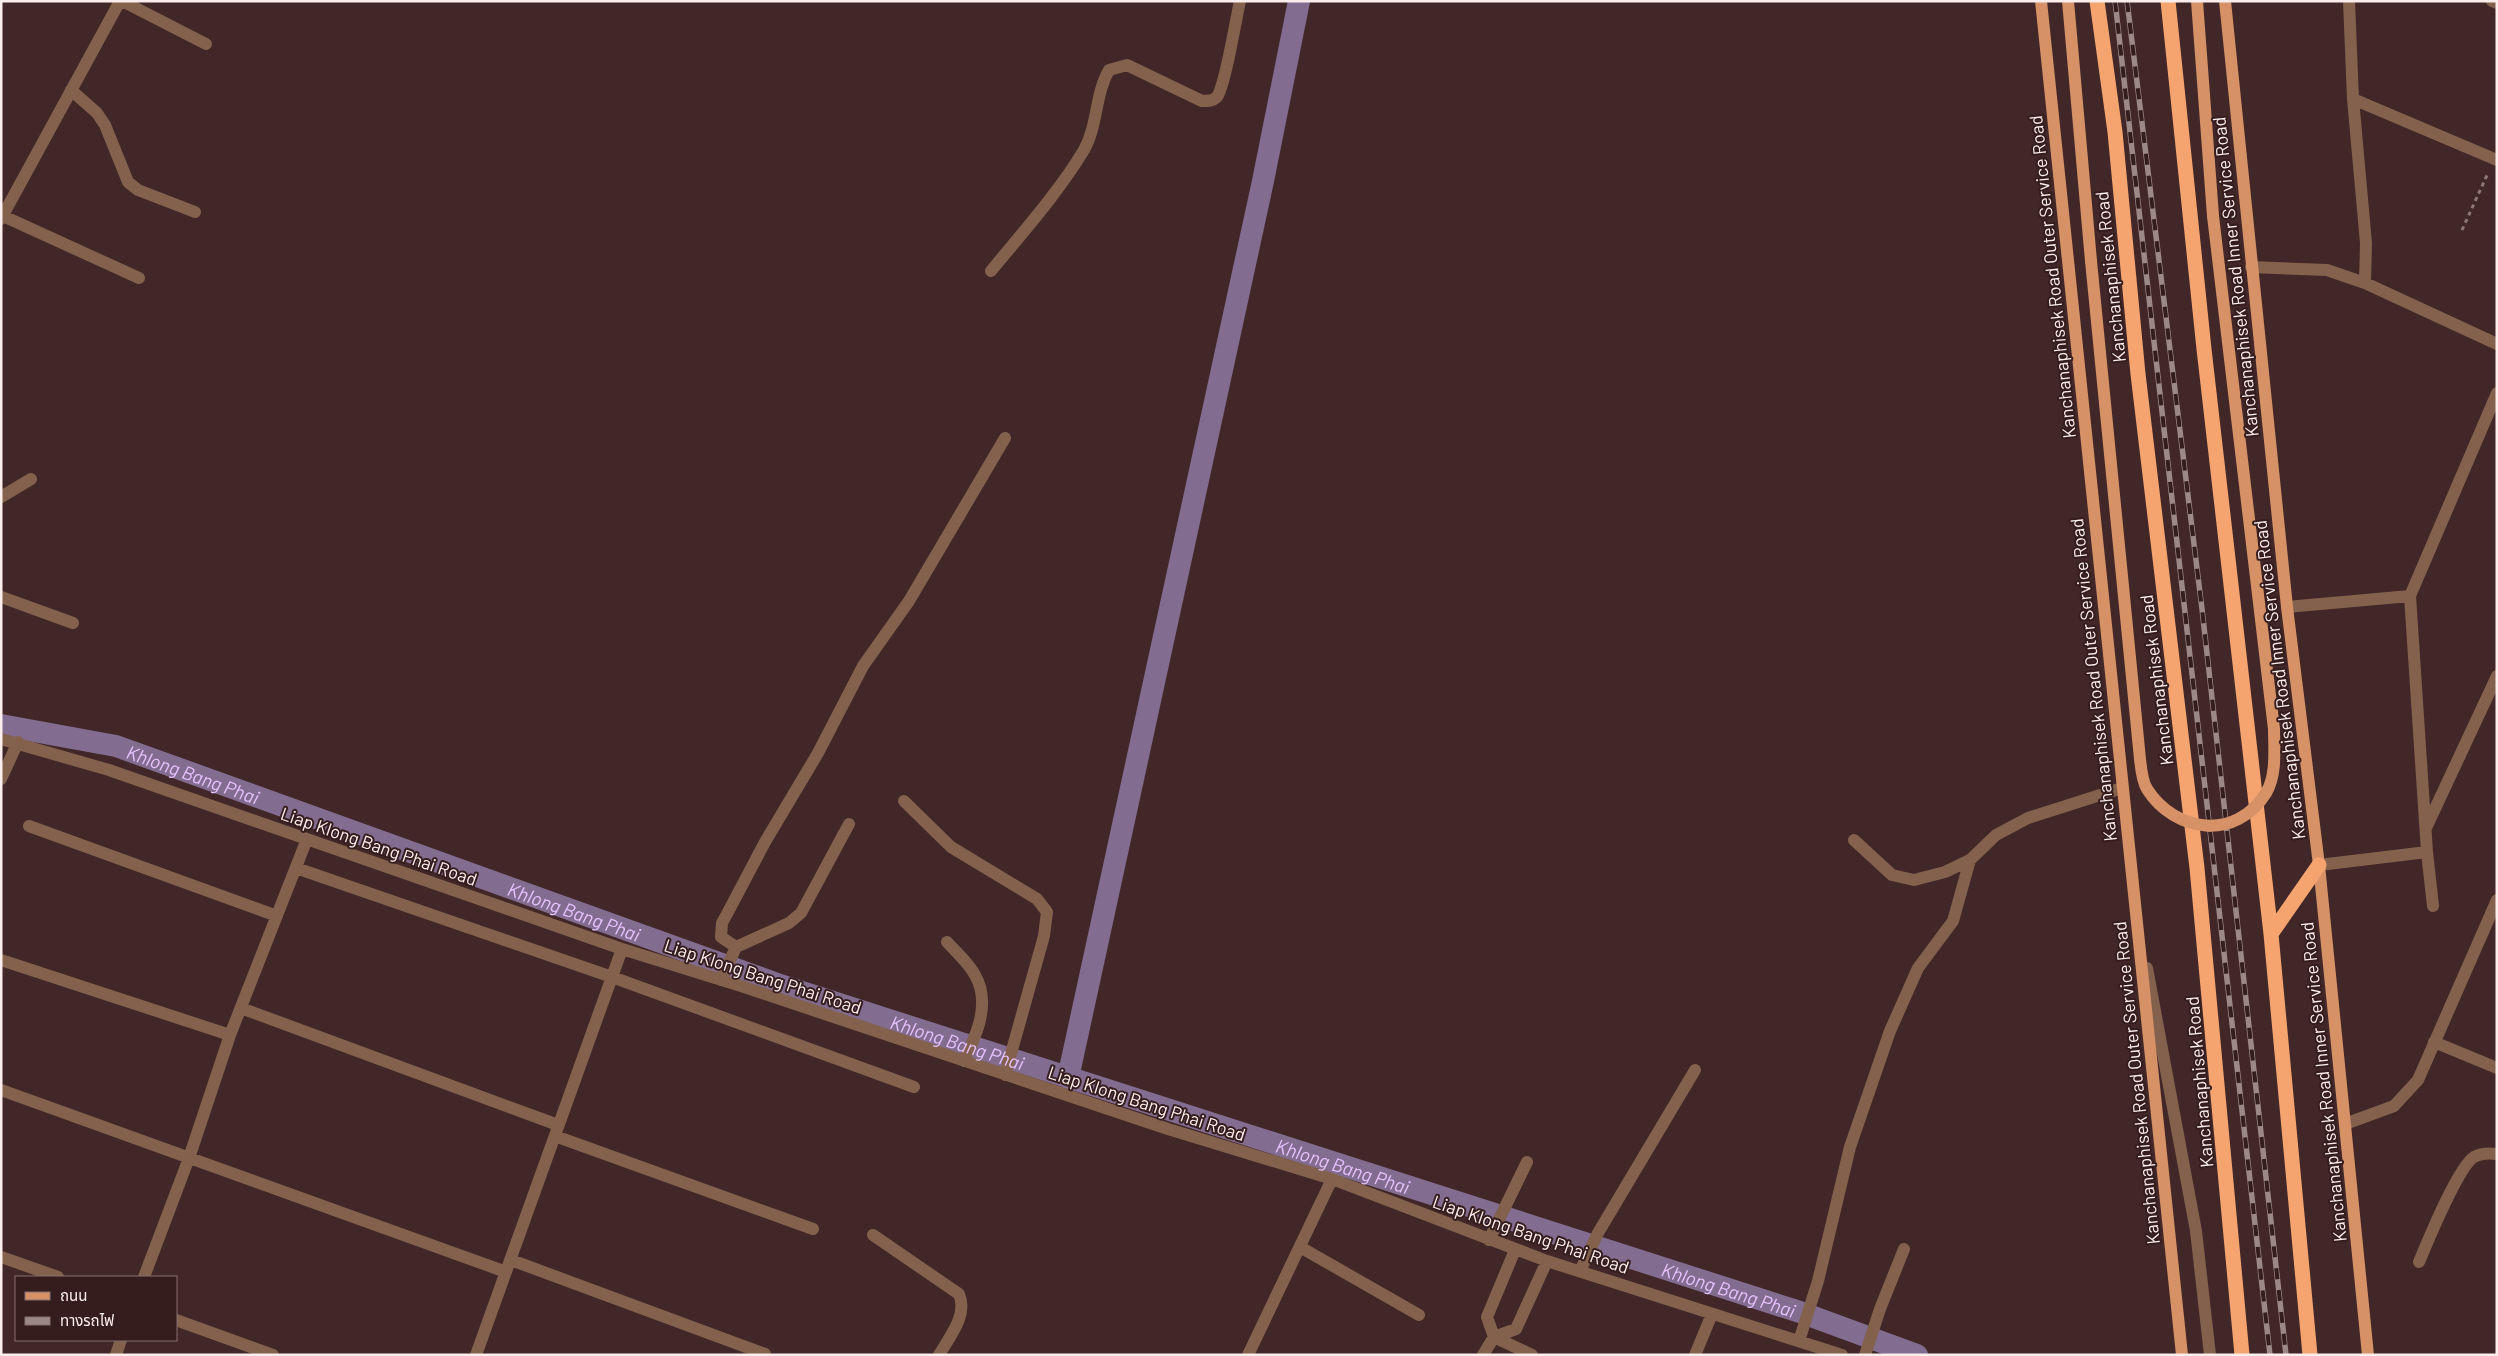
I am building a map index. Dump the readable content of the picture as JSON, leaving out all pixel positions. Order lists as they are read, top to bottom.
{
  "streets": {
    "highway": ["Kanchanaphisek Road"],
    "main road": ["Kanchanaphisek Road Outer Service Road", "Kanchanaphisek Road Inner Service Road"],
    "street": ["Liap Klong Bang Phai Road"]
  },
  "water": ["Khlong Bang Phai"],
  "legend": ["ถนน", "ทางรถไฟ"]
}
